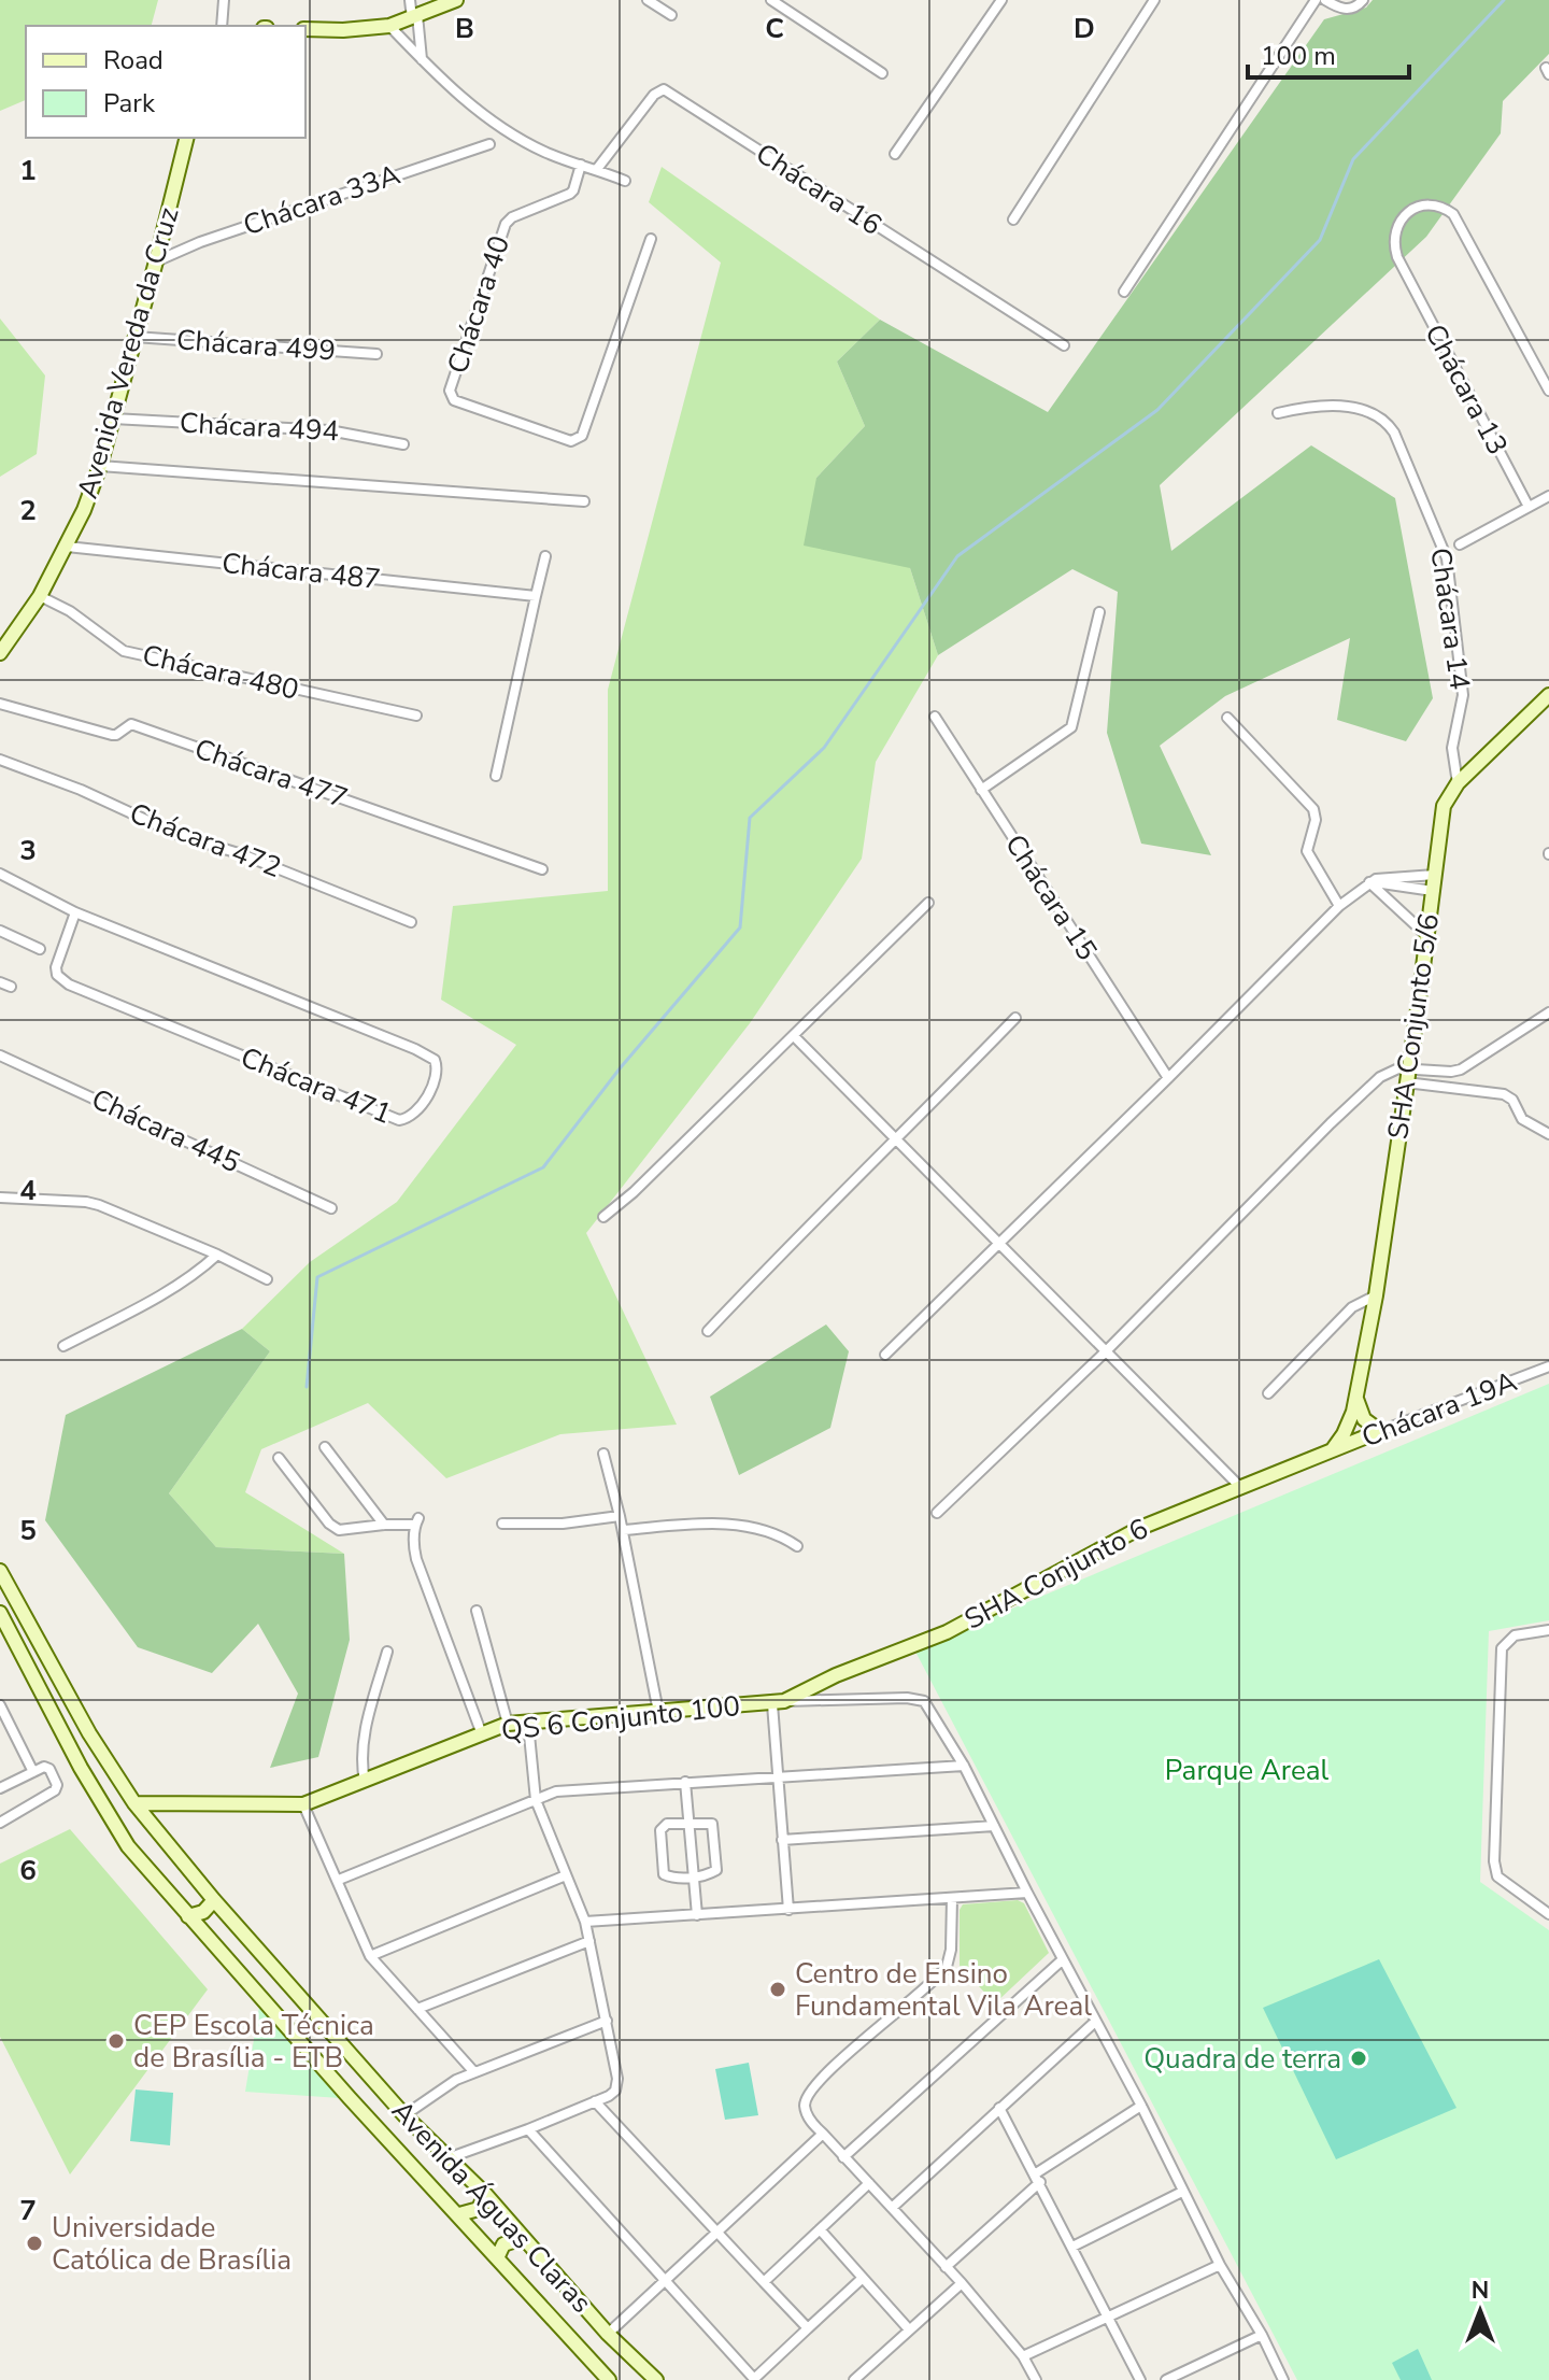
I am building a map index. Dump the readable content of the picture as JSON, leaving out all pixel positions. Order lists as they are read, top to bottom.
{
  "streets": {
    "street": [
      "Chácara 16",
      "Chácara 33A",
      "Chácara 40",
      "Chácara 499",
      "Avenida Vereda da Cruz",
      "Chácara 13",
      "Chácara 494",
      "Chácara 487",
      "Chácara 14",
      "Chácara 480",
      "Chácara 477",
      "Chácara 472",
      "Chácara 15",
      "SHA Conjunto 5/6",
      "Chácara 471",
      "Chácara 445",
      "Chácara 19A",
      "SHA Conjunto 6",
      "QS 6 Conjunto 100",
      "Avenida Águas Claras"
    ]
  },
  "crossings": [
    ["Chácara 33A", "Avenida Vereda da Cruz"],
    ["Chácara 499", "Avenida Vereda da Cruz"],
    ["Avenida Vereda da Cruz", "Chácara 494"],
    ["Avenida Vereda da Cruz", "Chácara 487"],
    ["Avenida Vereda da Cruz", "Chácara 480"],
    ["Chácara 14", "SHA Conjunto 5/6"],
    ["SHA Conjunto 5/6", "Chácara 19A"],
    ["SHA Conjunto 5/6", "SHA Conjunto 6"],
    ["Chácara 19A", "SHA Conjunto 6"],
    ["SHA Conjunto 6", "QS 6 Conjunto 100"],
    ["QS 6 Conjunto 100", "Avenida Águas Claras"]
  ],
  "parks": ["Parque Areal"],
  "places": [
    "Centro de Ensino Fundamental Vila Areal",
    "CEP Escola Técnica de Brasília - ETB",
    "Quadra de terra",
    "Universidade Católica de Brasília"
  ],
  "legend": ["Road", "Park"],
  "scale_bar": "100 m",
  "north": "top",
  "grid": {
    "columns": ["B", "C", "D"],
    "rows": [
      "1",
      "2",
      "3",
      "4",
      "5",
      "6",
      "7"
    ]
  }
}
